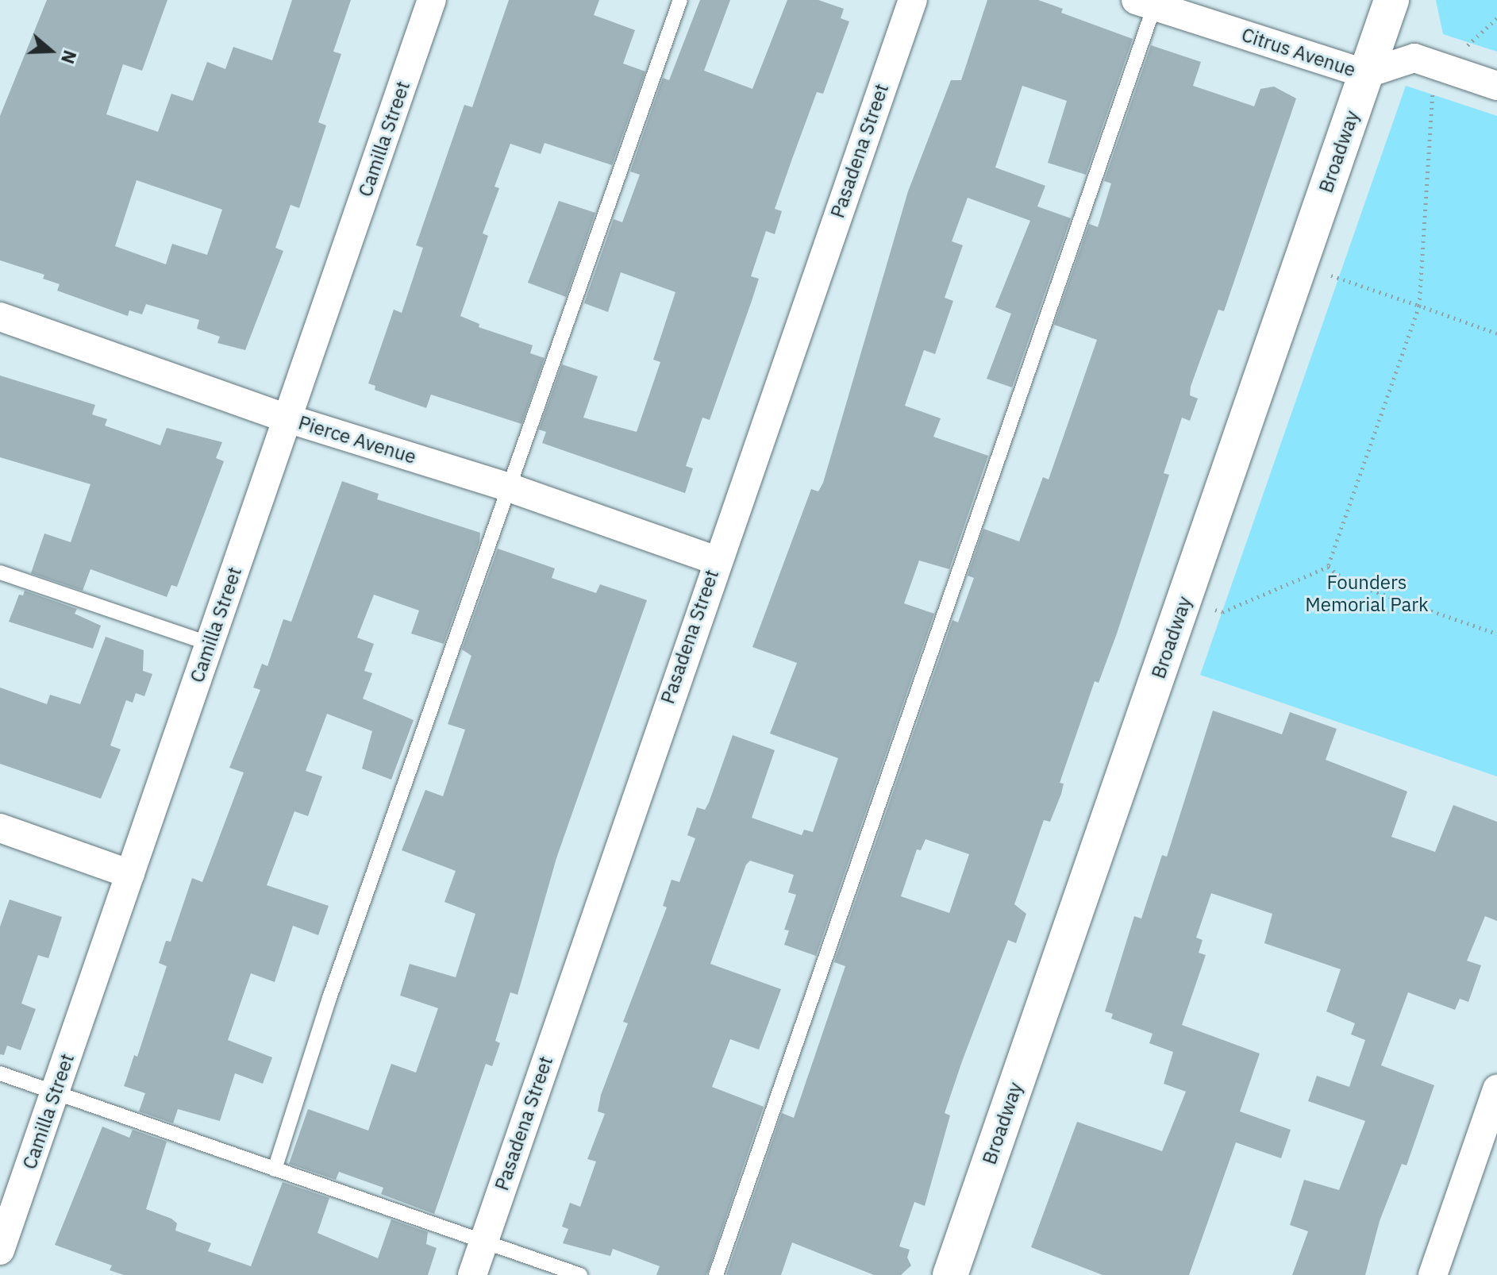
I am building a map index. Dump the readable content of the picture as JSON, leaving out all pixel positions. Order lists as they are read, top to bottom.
{
  "streets": {
    "street": [
      "Citrus Avenue",
      "Camilla Street",
      "Pasadena Street",
      "Broadway",
      "Pierce Avenue"
    ]
  },
  "crossings": [
    ["Citrus Avenue", "Broadway"],
    ["Camilla Street", "Pierce Avenue"],
    ["Pasadena Street", "Pierce Avenue"]
  ],
  "parks": ["Founders Memorial Park"],
  "north": "right"
}
